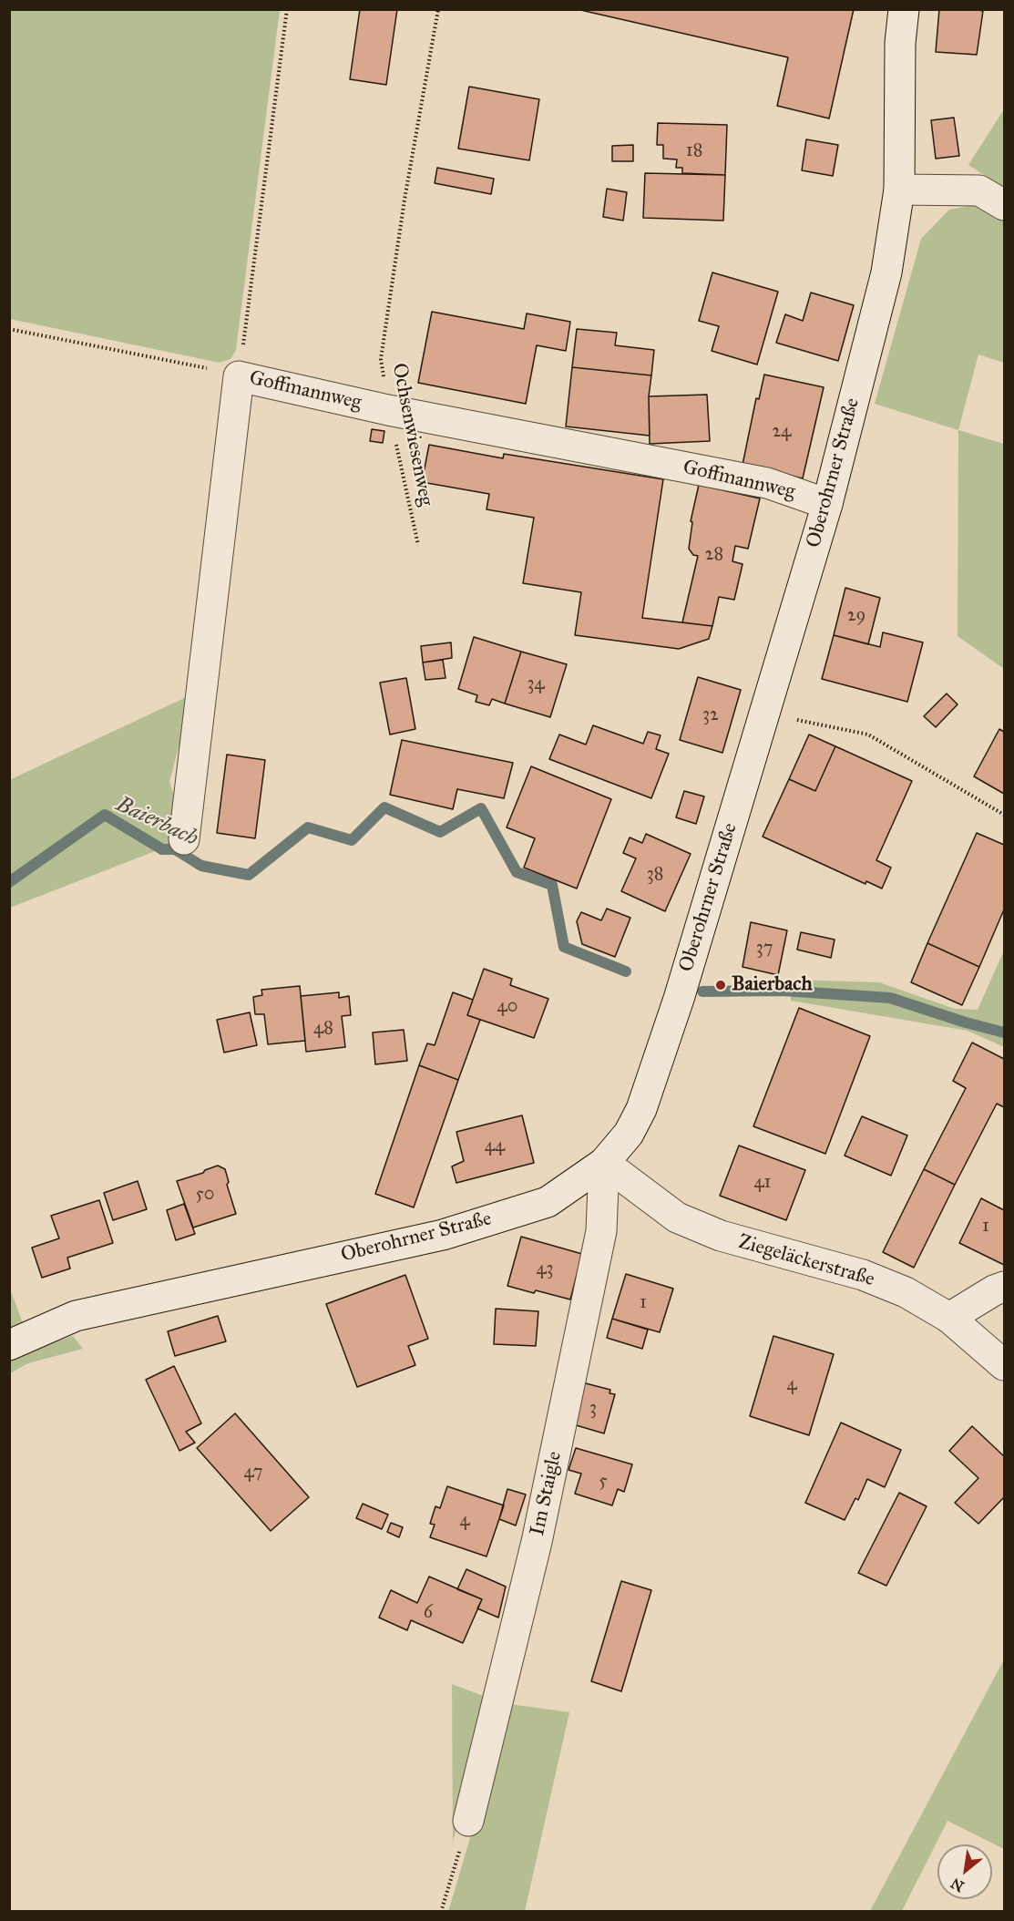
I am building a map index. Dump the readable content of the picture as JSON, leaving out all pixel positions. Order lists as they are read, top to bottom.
{
  "streets": {
    "street": [
      "Goffmannweg",
      "Oberohrner Straße",
      "Ziegeläckerstraße",
      "Im Staigle"
    ],
    "path": ["Ochsenwiesenweg"]
  },
  "crossings": [
    ["Goffmannweg", "Ochsenwiesenweg"],
    ["Goffmannweg", "Oberohrner Straße"],
    ["Oberohrner Straße", "Ziegeläckerstraße"],
    ["Oberohrner Straße", "Im Staigle"],
    ["Ziegeläckerstraße", "Im Staigle"]
  ],
  "water": ["Baierbach"],
  "places": ["Baierbach"],
  "house_numbers": [
    "18",
    "24",
    "28",
    "29",
    "34",
    "32",
    "38",
    "37",
    "40",
    "48",
    "44",
    "41",
    "50",
    "1",
    "43",
    "1",
    "4",
    "3",
    "47",
    "5",
    "4",
    "6"
  ],
  "north": "bottom left"
}
